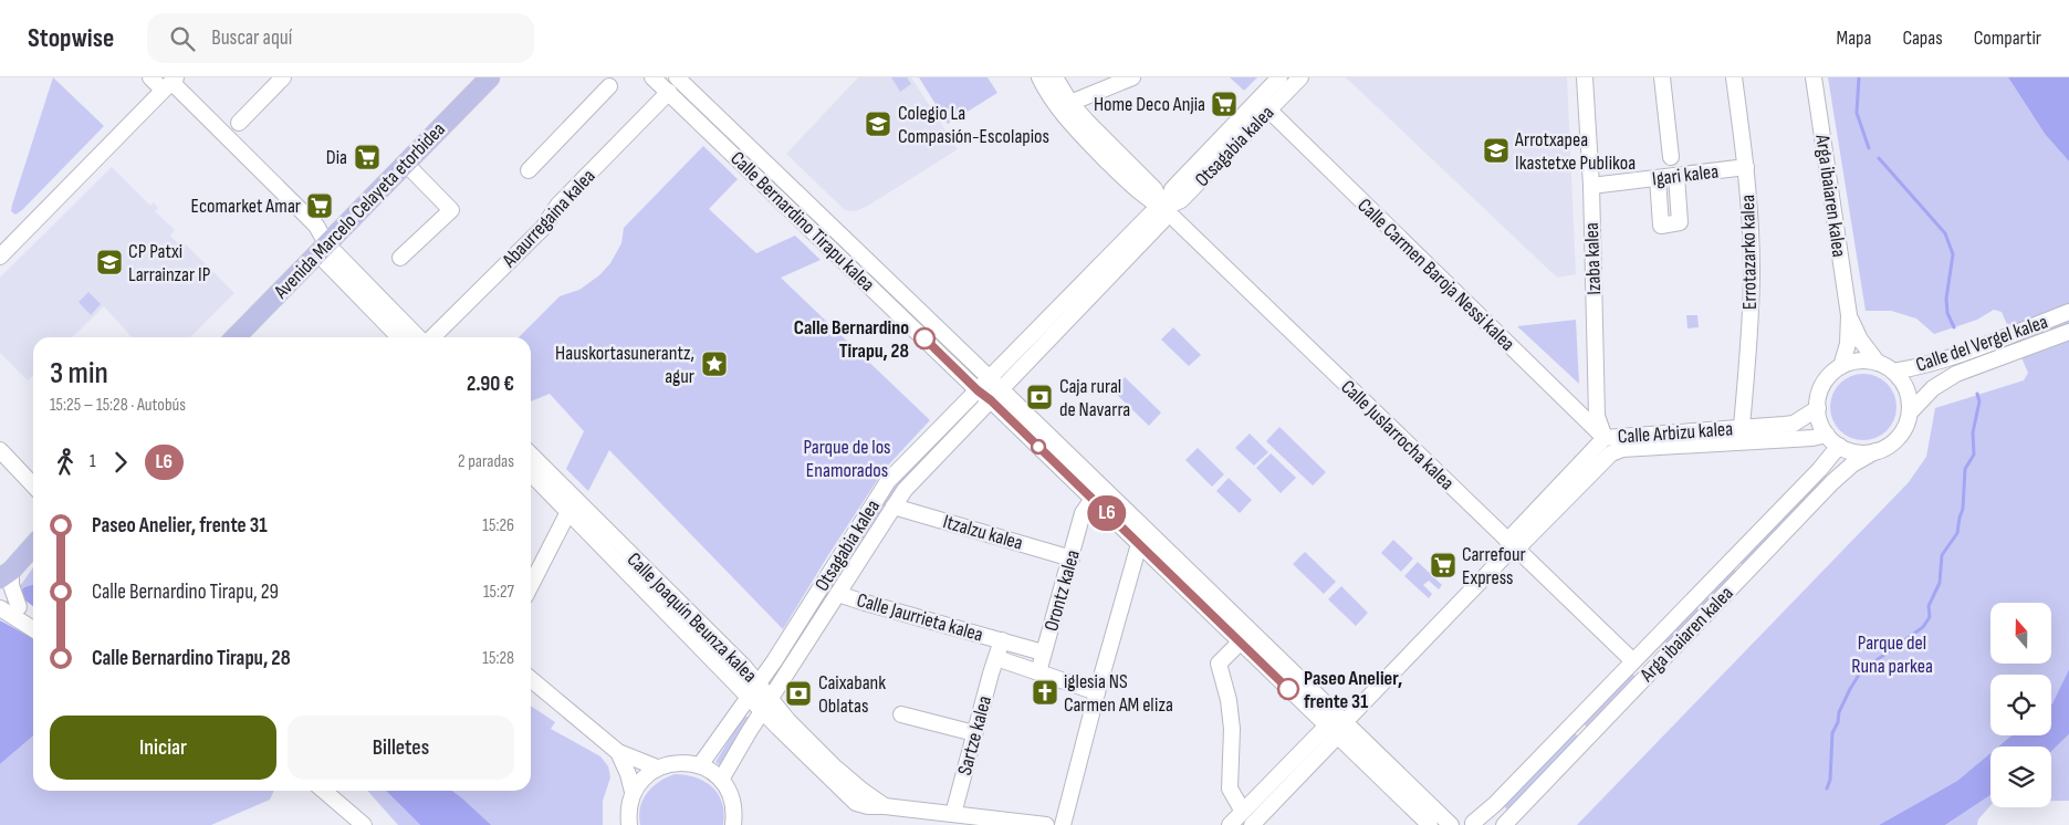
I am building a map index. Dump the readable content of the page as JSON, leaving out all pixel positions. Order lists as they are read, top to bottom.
{
  "streets": {
    "main road": ["Avenida Marcelo Celayeta etorbidea"],
    "street": [
      "Otsagabia kalea",
      "Igari kalea",
      "Arga ibaiaren kalea",
      "Abaurregaina kalea",
      "Calle Bernardino Tirapu kalea",
      "Errotazarko kalea",
      "Izaba kalea",
      "Calle Carmen Baroja Nessi kalea",
      "Calle del Vergel kalea",
      "Calle Arbizu kalea",
      "Calle Juslarrocha kalea",
      "Itzalzu kalea",
      "Orontz kalea",
      "Calle Joaquín Beunza kalea",
      "Calle Jaurrieta kalea",
      "Sartze kalea"
    ]
  },
  "crossings": [
    ["Otsagabia kalea", "Calle Bernardino Tirapu kalea"],
    ["Otsagabia kalea", "Calle Carmen Baroja Nessi kalea"],
    ["Otsagabia kalea", "Calle Juslarrocha kalea"],
    ["Otsagabia kalea", "Itzalzu kalea"],
    ["Otsagabia kalea", "Calle Joaquín Beunza kalea"],
    ["Otsagabia kalea", "Calle Jaurrieta kalea"],
    ["Igari kalea", "Errotazarko kalea"],
    ["Igari kalea", "Izaba kalea"],
    ["Arga ibaiaren kalea", "Calle del Vergel kalea"],
    ["Arga ibaiaren kalea", "Calle Arbizu kalea"],
    ["Arga ibaiaren kalea", "Calle Juslarrocha kalea"],
    ["Abaurregaina kalea", "Calle Bernardino Tirapu kalea"],
    ["Calle Bernardino Tirapu kalea", "Calle Arbizu kalea"],
    ["Calle Bernardino Tirapu kalea", "Orontz kalea"],
    ["Errotazarko kalea", "Calle Arbizu kalea"],
    ["Izaba kalea", "Calle Carmen Baroja Nessi kalea"],
    ["Izaba kalea", "Calle Arbizu kalea"],
    ["Calle Carmen Baroja Nessi kalea", "Calle Arbizu kalea"],
    ["Calle del Vergel kalea", "Calle Arbizu kalea"],
    ["Calle Arbizu kalea", "Calle Juslarrocha kalea"],
    ["Itzalzu kalea", "Orontz kalea"],
    ["Orontz kalea", "Calle Jaurrieta kalea"],
    ["Calle Joaquín Beunza kalea", "Sartze kalea"],
    ["Calle Jaurrieta kalea", "Sartze kalea"]
  ],
  "parks": ["Parque de los Enamorados", "Parque del Runa parkea"],
  "places": {
    "supermarket": [
      "Home Deco Anjia",
      "Dia",
      "Ecomarket Amar",
      "Carrefour Express"
    ],
    "school or university": ["Colegio La Compasión-Escolapios", "Arrotxapea Ikastetxe Publikoa", "CP Patxi Larrainzar IP"],
    "other": ["Calle Bernardino Tirapu, 28", "Paseo Anelier, frente 31"],
    "place": ["Hauskortasunerantz, agur"],
    "bank": ["Caja rural de Navarra", "Caixabank Oblatas"],
    "church": ["iglesia NS Carmen AM eliza"]
  },
  "lines": ["bus line L6"],
  "north": "top",
  "page": {
    "header": "Stopwise",
    "search": "Buscar aquí",
    "nav": ["Mapa", "Capas", "Compartir"],
    "on_map": "L6",
    "heading": ["3 min", "15:25 – 15:28 · Autobús", "2.90 €"],
    "legs": ["1", "L6", "2 paradas"],
    "list": [
      {
        "name": "Paseo Anelier, frente 31",
        "value": "15:26"
      },
      {
        "name": "Calle Bernardino Tirapu, 29",
        "value": "15:27"
      },
      {
        "name": "Calle Bernardino Tirapu, 28",
        "value": "15:28"
      }
    ],
    "buttons": ["Iniciar", "Billetes"]
  }
}
